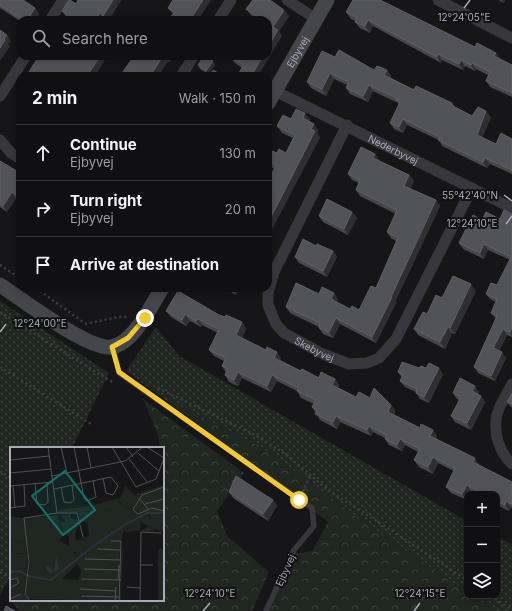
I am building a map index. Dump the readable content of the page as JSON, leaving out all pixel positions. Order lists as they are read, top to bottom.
{
  "streets": {
    "street": ["Ejbyvej", "Nederbyvej", "Skebyvej"]
  },
  "crossings": [
    ["Nederbyvej", "Skebyvej"]
  ],
  "page": {
    "search": "Search here",
    "heading": ["2 min", "Walk · 150 m"],
    "list": [
      ["Continue", "Ejbyvej", "130 m"],
      ["Turn right", "Ejbyvej", "20 m"],
      "Arrive at destination"
    ],
    "map_buttons": ["+", "−"]
  },
  "coordinates": [
    "12°24'05\"E",
    "55°42'40\"N",
    "12°24'10\"E",
    "12°24'00\"E",
    "12°24'15\"E"
  ]
}
